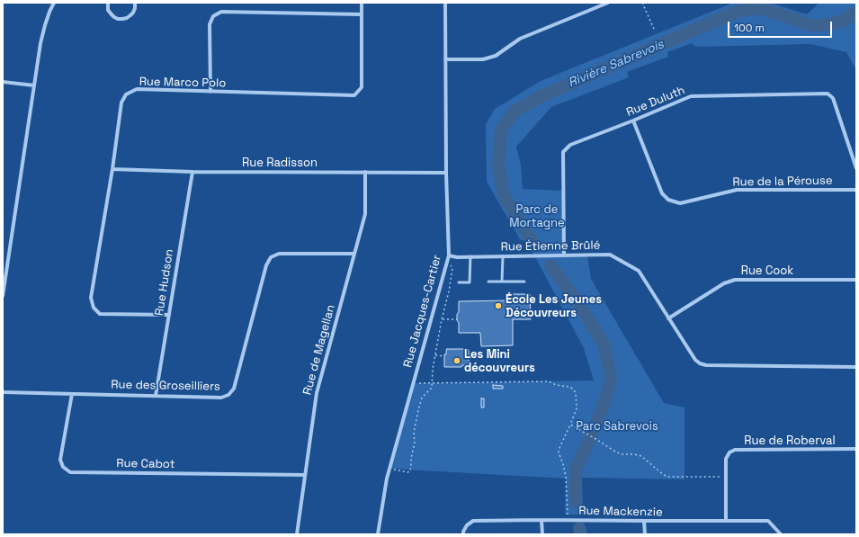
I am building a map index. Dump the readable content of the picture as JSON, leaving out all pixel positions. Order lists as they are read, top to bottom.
{
  "streets": {
    "street": [
      "Rue Marco Polo",
      "Rue Duluth",
      "Rue Radisson",
      "Rue de la Pérouse",
      "Rue Étienne Brûlé",
      "Rue Cook",
      "Rue Hudson",
      "Rue Jacques-Cartier",
      "Rue de Magellan",
      "Rue des Groseilliers",
      "Rue de Roberval",
      "Rue Cabot",
      "Rue Mackenzie"
    ]
  },
  "crossings": [
    ["Rue Marco Polo", "Rue Radisson"],
    ["Rue Marco Polo", "Rue Hudson"],
    ["Rue Duluth", "Rue de la Pérouse"],
    ["Rue Duluth", "Rue Étienne Brûlé"],
    ["Rue Radisson", "Rue Hudson"],
    ["Rue Radisson", "Rue Jacques-Cartier"],
    ["Rue Radisson", "Rue de Magellan"],
    ["Rue Étienne Brûlé", "Rue Cook"],
    ["Rue Étienne Brûlé", "Rue Jacques-Cartier"],
    ["Rue Hudson", "Rue des Groseilliers"],
    ["Rue de Magellan", "Rue des Groseilliers"],
    ["Rue de Magellan", "Rue Cabot"],
    ["Rue des Groseilliers", "Rue Cabot"],
    ["Rue de Roberval", "Rue Mackenzie"]
  ],
  "water": ["Rivière Sabrevois"],
  "parks": ["Parc de Mortagne", "Parc Sabrevois"],
  "places": ["École Les Jeunes Découvreurs", "Les Mini découvreurs"],
  "scale_bar": "100 m"
}
